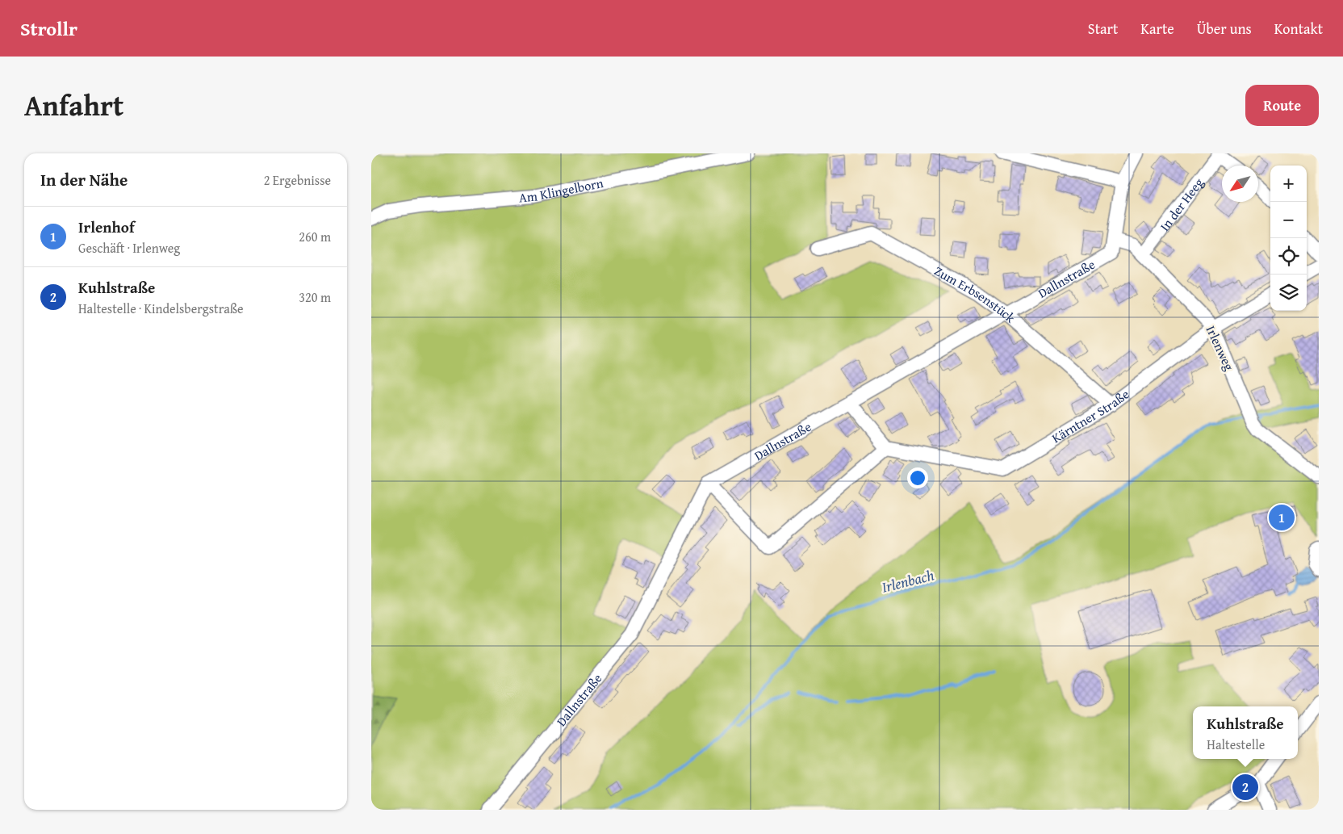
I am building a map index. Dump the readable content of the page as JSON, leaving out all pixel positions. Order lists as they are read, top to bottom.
{
  "streets": {
    "street": [
      "Am Klingelborn",
      "In der Heeg",
      "Dallnstraße",
      "Zum Erbsenstück",
      "Irlenweg",
      "Kärntner Straße"
    ]
  },
  "crossings": [
    ["In der Heeg", "Irlenweg"],
    ["Dallnstraße", "Zum Erbsenstück"],
    ["Dallnstraße", "Irlenweg"],
    ["Zum Erbsenstück", "Kärntner Straße"],
    ["Irlenweg", "Kärntner Straße"]
  ],
  "water": ["Irlenbach"],
  "north": "bottom left",
  "page": {
    "header": "Strollr",
    "nav": [
      "Start",
      "Karte",
      "Über uns",
      "Kontakt"
    ],
    "title": "Anfahrt",
    "buttons": "Route",
    "heading": ["In der Nähe", "2 Ergebnisse"],
    "map_buttons": ["+", "−"],
    "list": [
      {
        "mark": "1",
        "name": "Irlenhof",
        "note": "Geschäft · Irlenweg",
        "value": "260 m"
      },
      {
        "mark": "2",
        "name": "Kuhlstraße",
        "note": "Haltestelle · Kindelsbergstraße",
        "value": "320 m"
      }
    ],
    "pins": ["1", "2"],
    "popup": ["Kuhlstraße", "Haltestelle"]
  }
}
